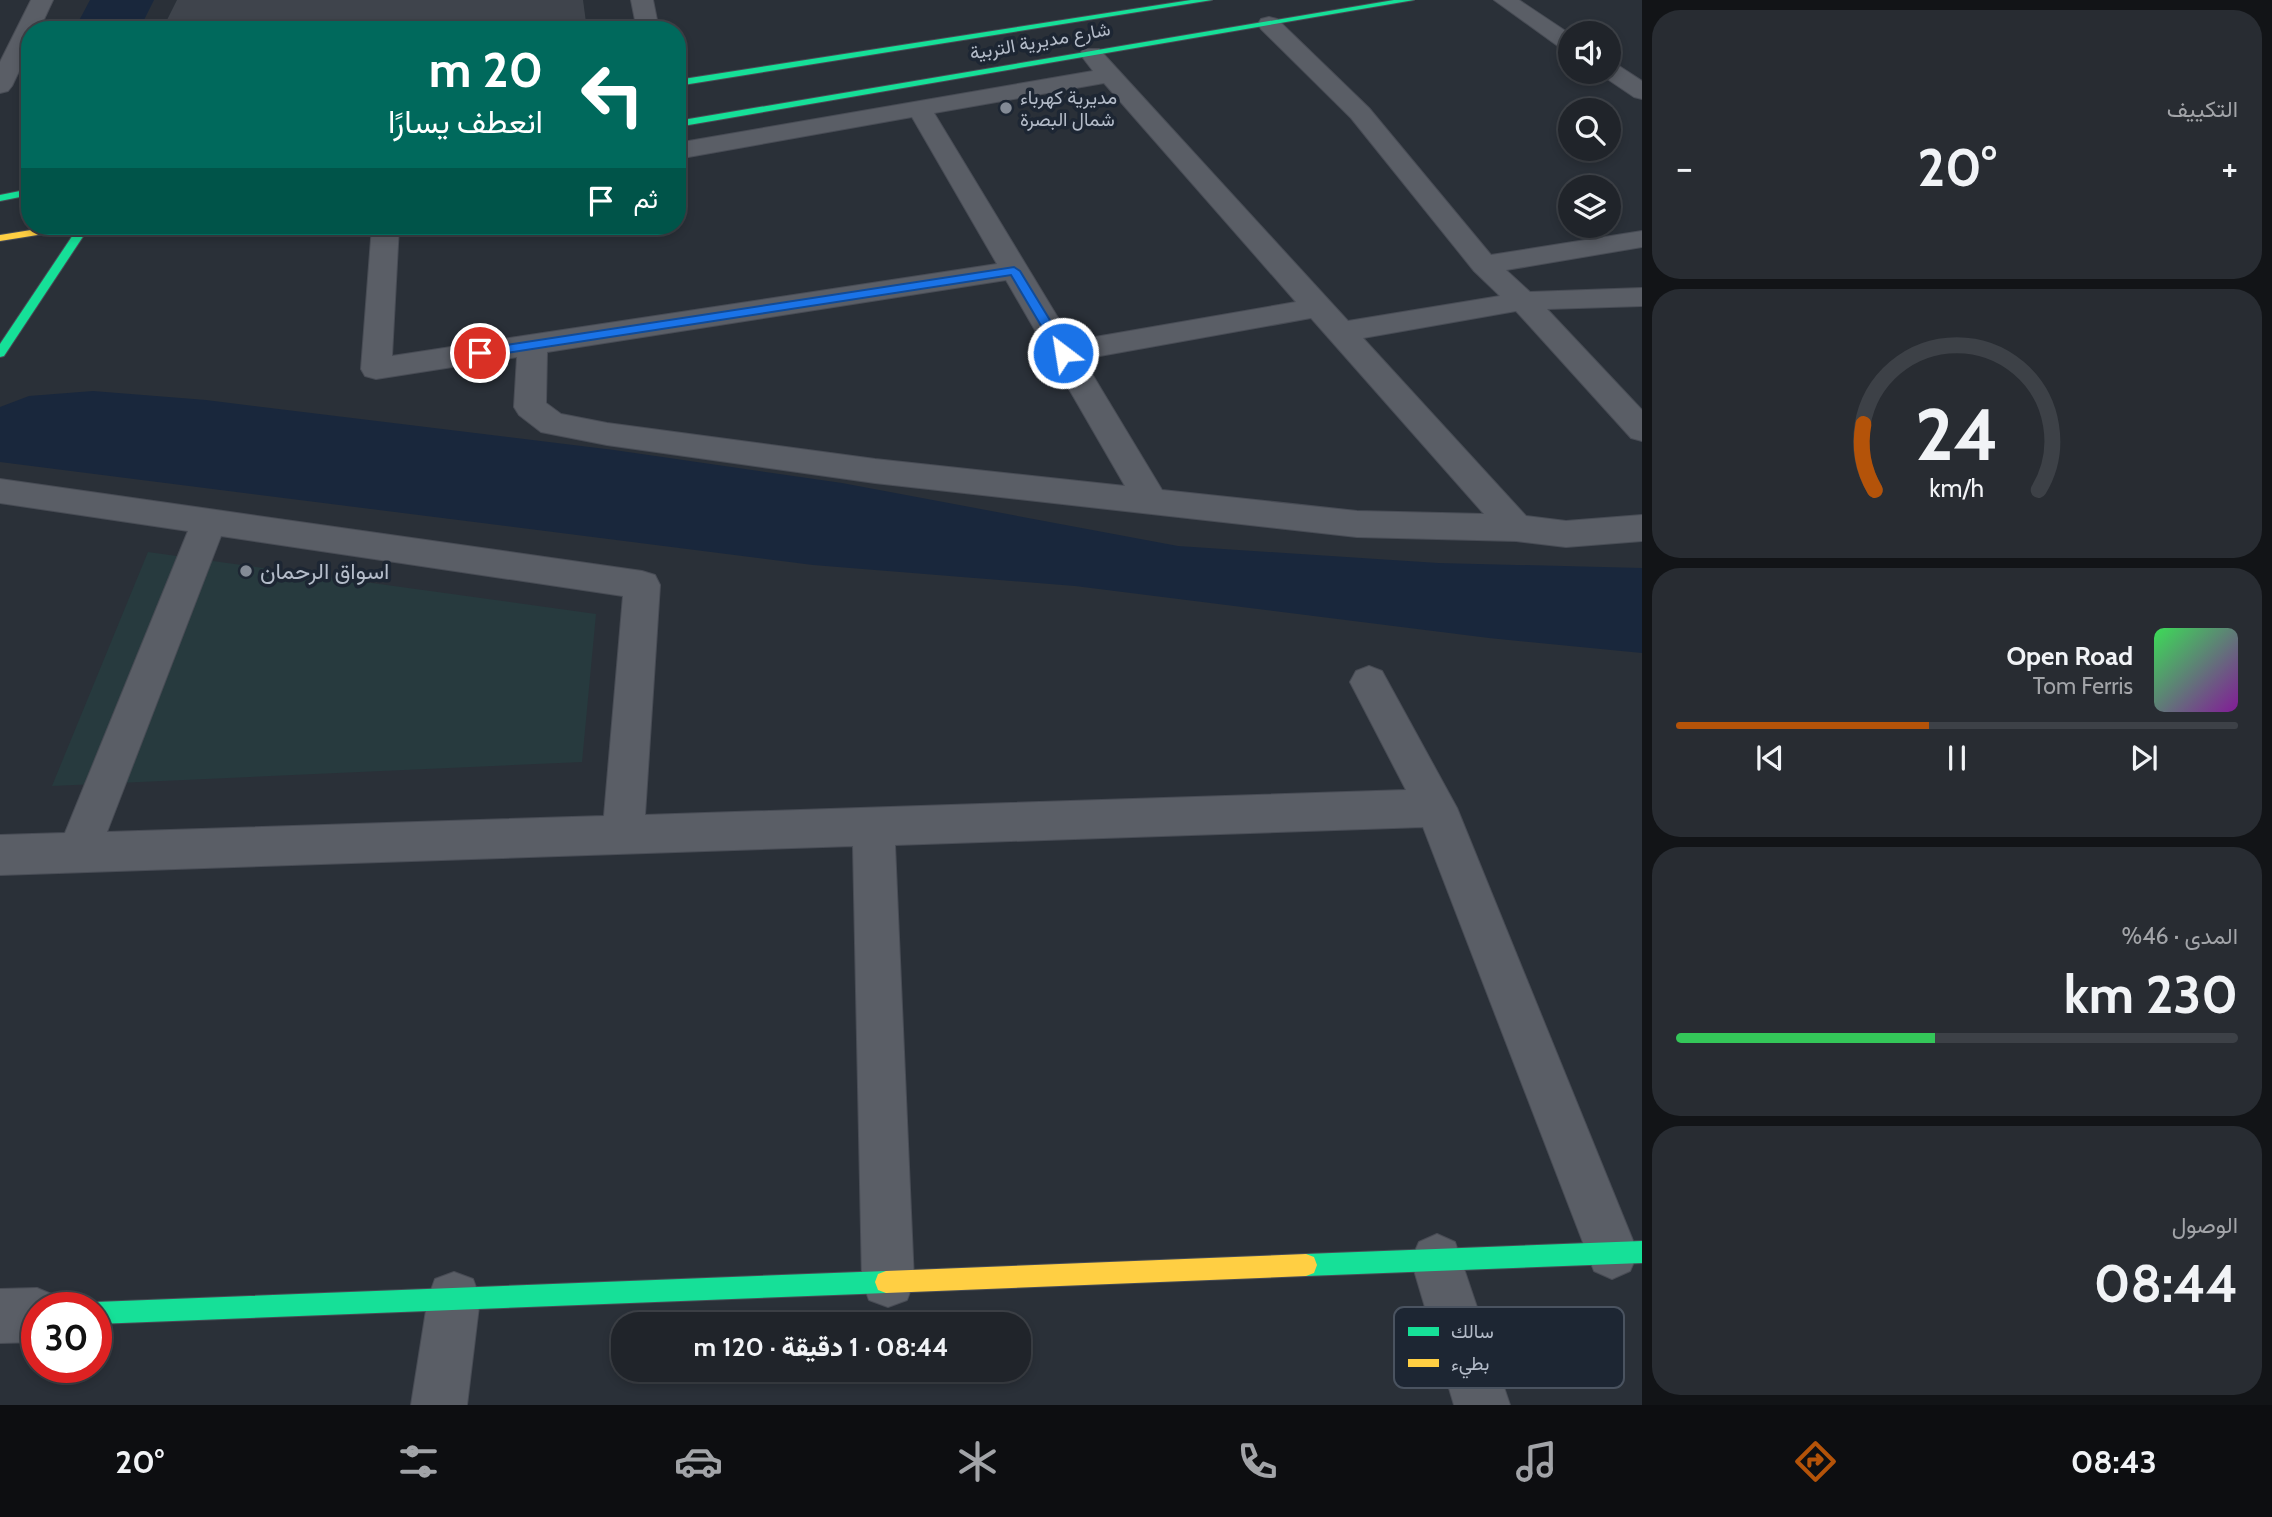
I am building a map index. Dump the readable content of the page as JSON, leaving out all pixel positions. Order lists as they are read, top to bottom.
{
  "streets": {
    "main road": ["شارع مديرية التربية"]
  },
  "places": ["مديرية كهرباء شمال البصرة", "اسواق الرحمان"],
  "legend": ["سالك", "بطيء"],
  "page": {
    "tile": [
      "التكييف",
      ["المدى · 46%", "230 km"],
      ["الوصول", "08:44"]
    ],
    "turn": ["20 m", "انعطف يسارًا"],
    "heat": ["−", "20°", "+"],
    "then": "ثم",
    "song": ["Open Road", "Tom Ferris"],
    "limit": "30",
    "trip": "08:44 · 1 دقيقة · 120 m",
    "tabs": ["08:43", "20°"],
    "gauge": ["24", "km/h"]
  }
}
